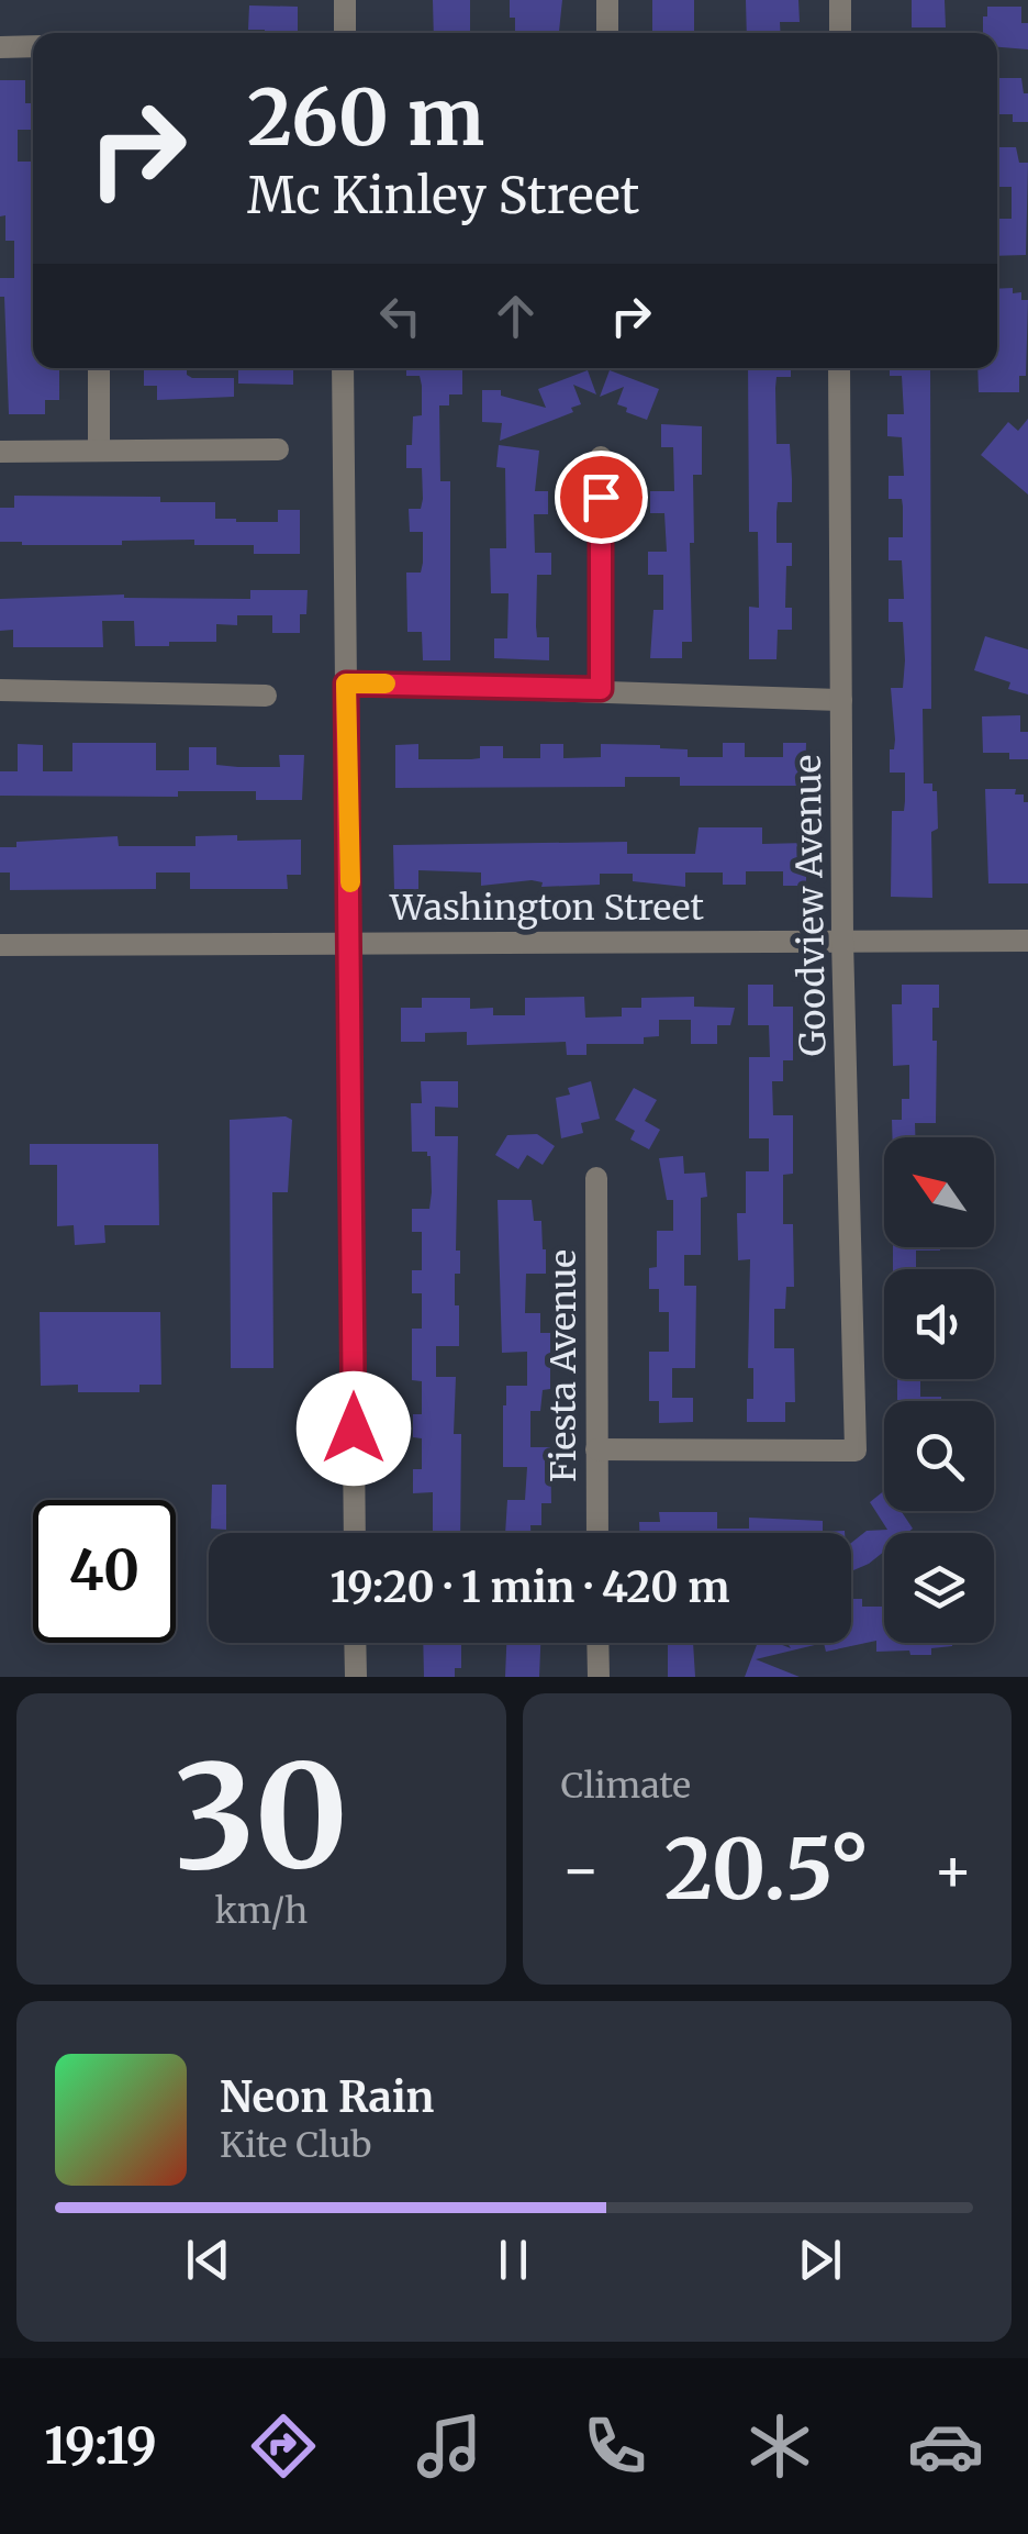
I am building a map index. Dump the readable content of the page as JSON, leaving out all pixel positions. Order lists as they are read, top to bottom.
{
  "streets": {
    "street": ["Goodview Avenue", "Washington Street", "Fiesta Avenue"]
  },
  "crossings": [
    ["Goodview Avenue", "Washington Street"],
    ["Goodview Avenue", "Fiesta Avenue"]
  ],
  "north": "top left",
  "page": {
    "turn": ["260 m", "Mc Kinley Street"],
    "limit": "40",
    "trip": "19:20 · 1 min · 420 m",
    "tile": [
      ["30", "km/h"],
      "Climate"
    ],
    "heat": ["−", "20.5°", "+"],
    "song": ["Neon Rain", "Kite Club"],
    "tabs": "19:19"
  }
}
